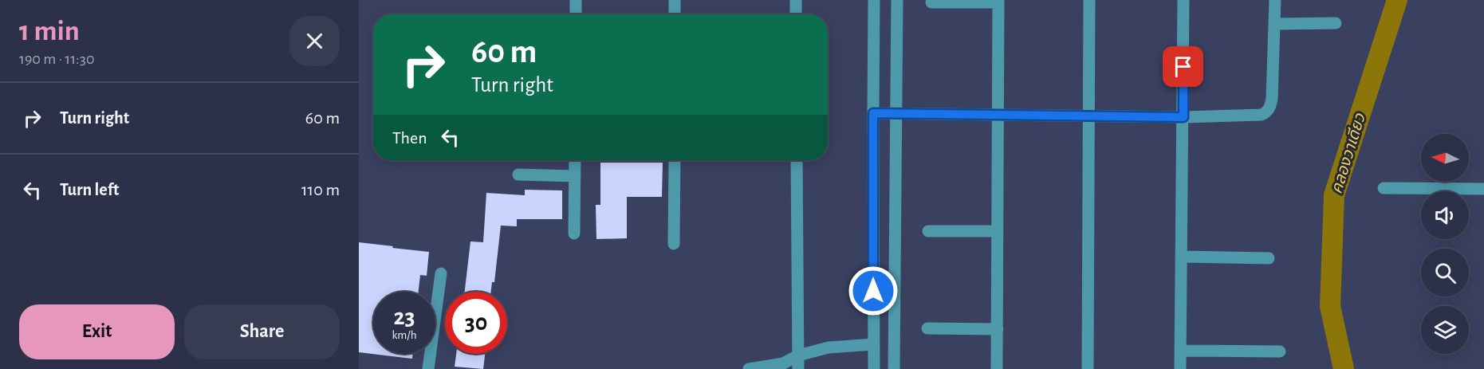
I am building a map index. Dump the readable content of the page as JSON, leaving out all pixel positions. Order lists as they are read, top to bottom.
{
  "water": ["คลองวาเดียว"],
  "north": "left",
  "page": {
    "heading": ["1 min", "190 m · 11:30"],
    "turn": ["60 m", "Turn right"],
    "list": [
      {
        "name": "Turn right",
        "value": "60 m"
      },
      {
        "name": "Turn left",
        "value": "110 m"
      }
    ],
    "then": "Then",
    "speed": "23 km/h",
    "limit": "30",
    "buttons": ["Exit", "Share"]
  }
}
